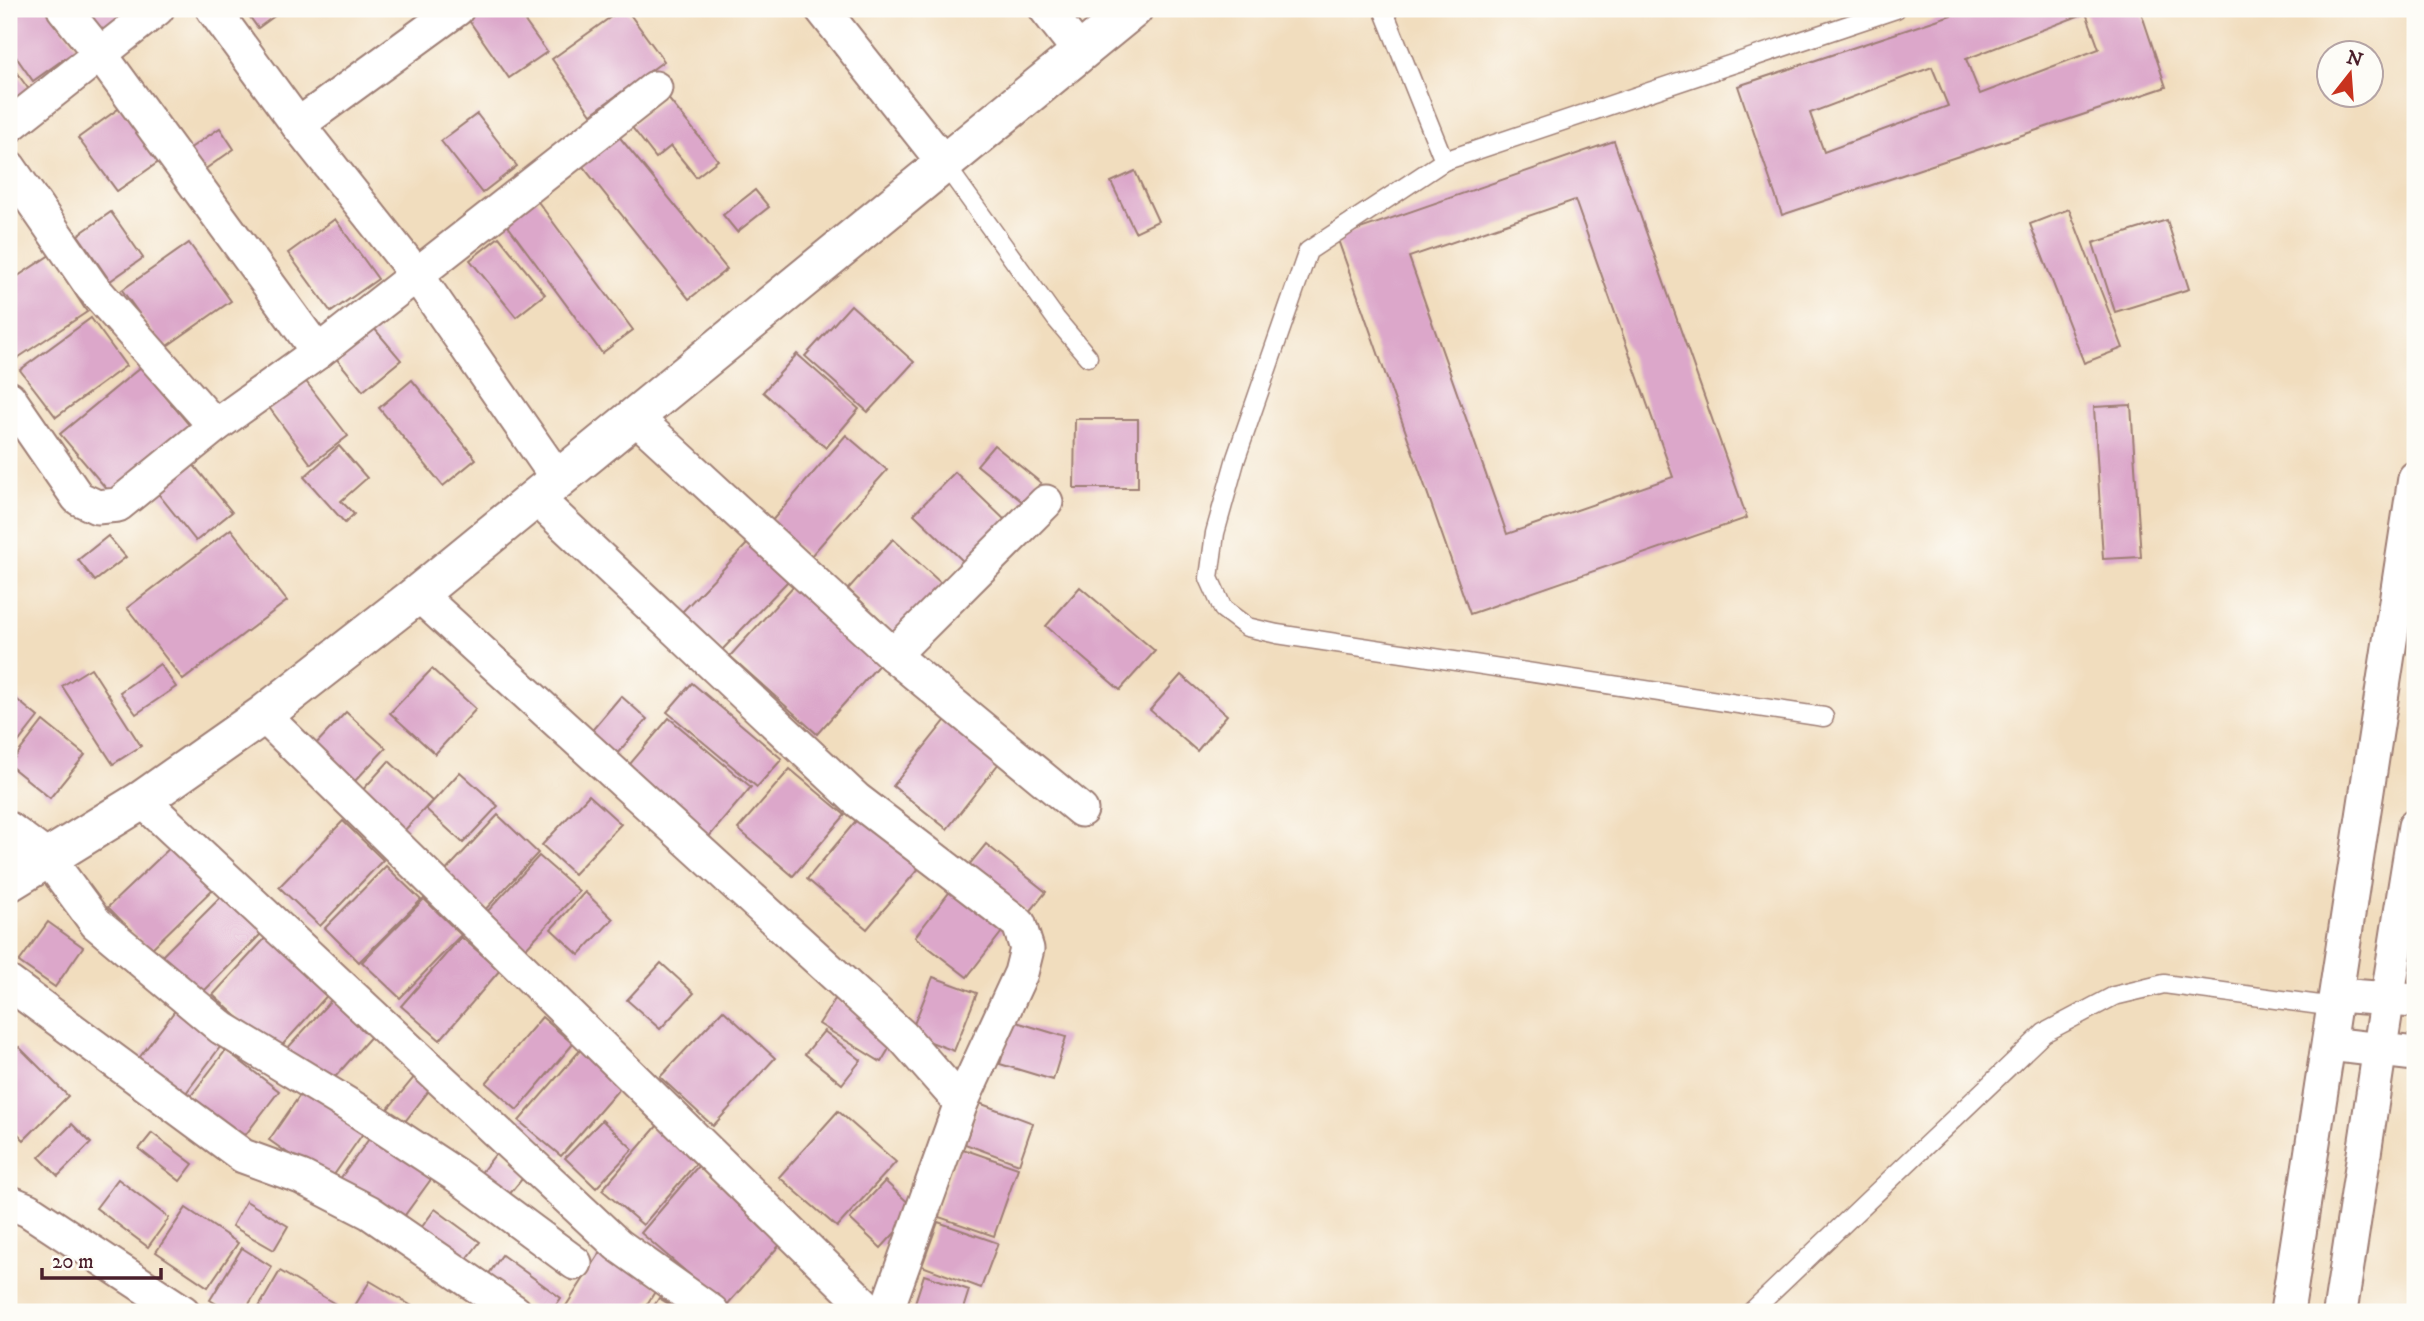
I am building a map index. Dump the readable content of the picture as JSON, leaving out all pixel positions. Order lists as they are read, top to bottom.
{
  "scale_bar": "20 m",
  "north": "top"
}
